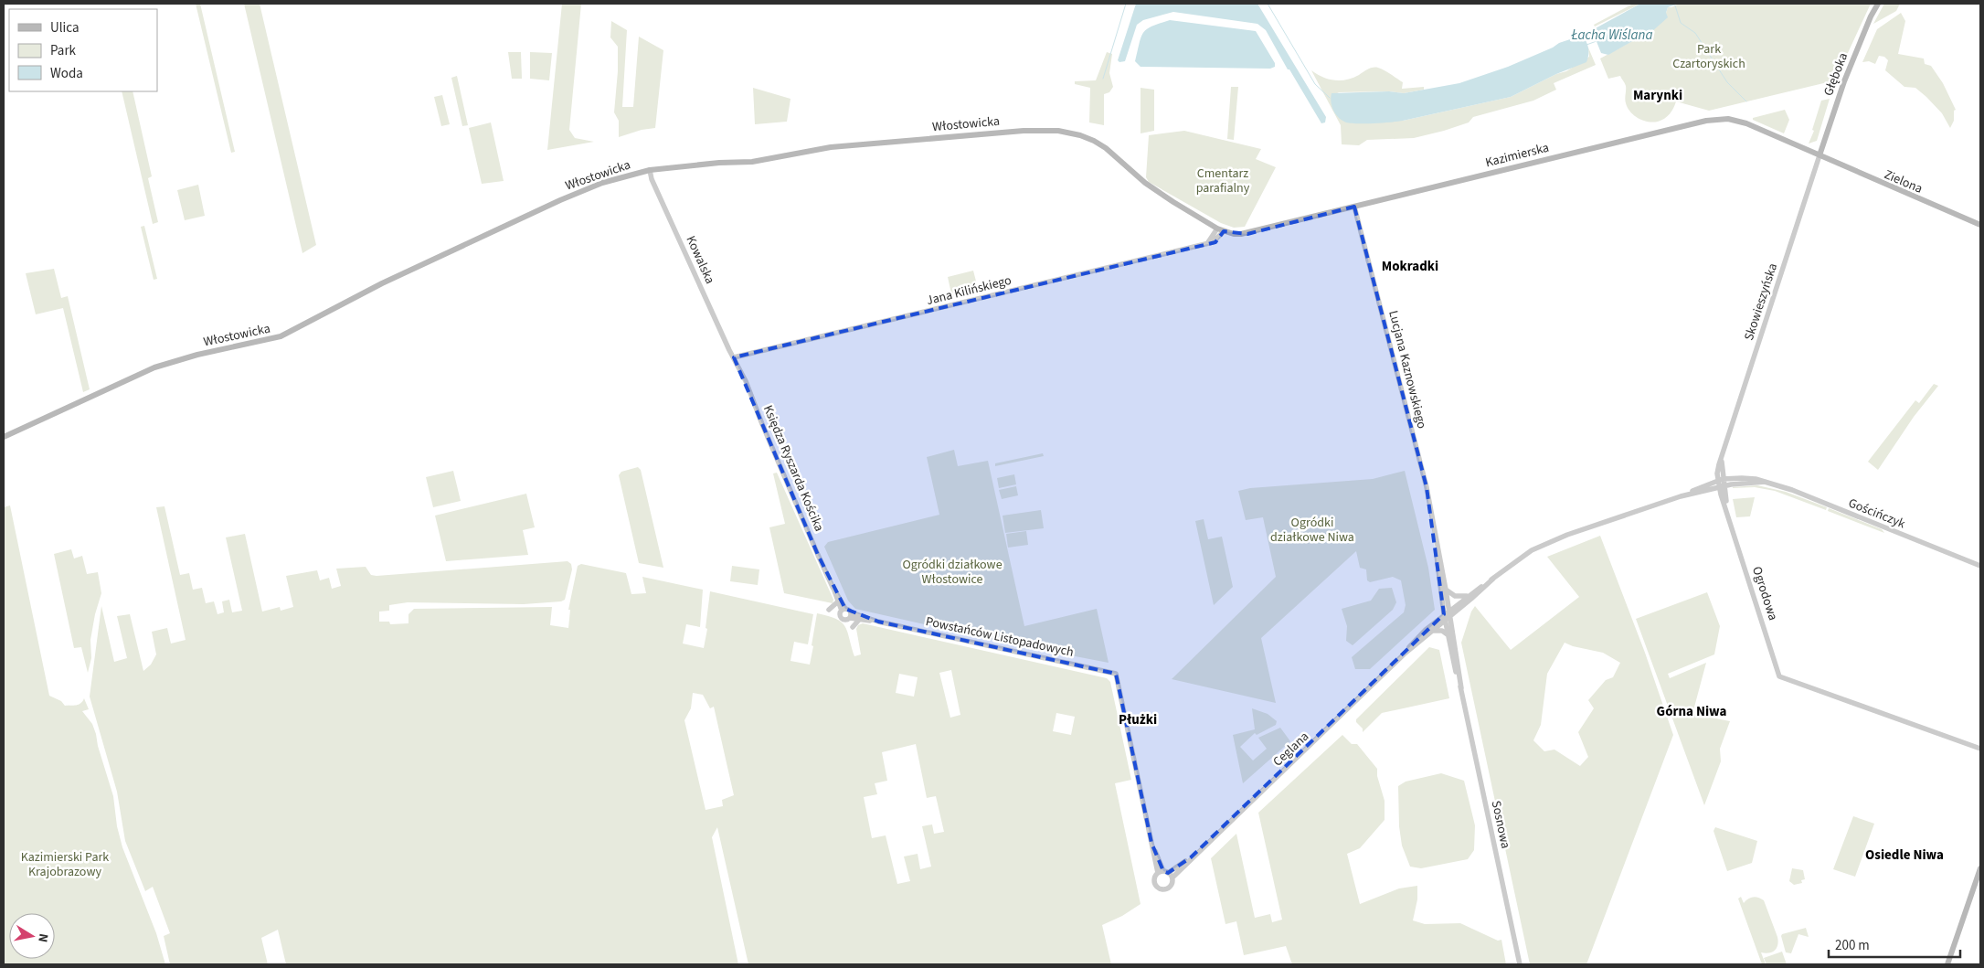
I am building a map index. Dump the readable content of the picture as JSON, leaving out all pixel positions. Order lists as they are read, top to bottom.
{
  "streets": {
    "main road": [
      "Głęboka",
      "Włostowicka",
      "Kazimierska",
      "Zielona"
    ],
    "street": [
      "Kowalska",
      "Jana Kilińskiego",
      "Skowieszyńska",
      "Lucjana Kaznowskiego",
      "Księdza Ryszarda Kościka",
      "Gościńczyk",
      "Ogrodowa",
      "Powstańców Listopadowych",
      "Ceglana",
      "Sosnowa"
    ]
  },
  "crossings": [
    ["Głęboka", "Kazimierska"],
    ["Głęboka", "Zielona"],
    ["Głęboka", "Skowieszyńska"],
    ["Włostowicka", "Kazimierska"],
    ["Włostowicka", "Kowalska"],
    ["Włostowicka", "Jana Kilińskiego"],
    ["Kazimierska", "Zielona"],
    ["Kazimierska", "Jana Kilińskiego"],
    ["Kazimierska", "Skowieszyńska"],
    ["Kazimierska", "Lucjana Kaznowskiego"],
    ["Zielona", "Skowieszyńska"],
    ["Kowalska", "Jana Kilińskiego"],
    ["Kowalska", "Księdza Ryszarda Kościka"],
    ["Jana Kilińskiego", "Księdza Ryszarda Kościka"],
    ["Skowieszyńska", "Gościńczyk"],
    ["Skowieszyńska", "Ogrodowa"],
    ["Lucjana Kaznowskiego", "Ceglana"],
    ["Lucjana Kaznowskiego", "Sosnowa"],
    ["Gościńczyk", "Ogrodowa"],
    ["Powstańców Listopadowych", "Ceglana"],
    ["Ceglana", "Sosnowa"]
  ],
  "districts": [
    "Marynki",
    "Mokradki",
    "Górna Niwa",
    "Płużki",
    "Osiedle Niwa"
  ],
  "water": ["Łacha Wiślana"],
  "parks": [
    "Park Czartoryskich",
    "Cmentarz parafialny",
    "Ogródki działkowe Niwa",
    "Ogródki działkowe Włostowice",
    "Kazimierski Park Krajobrazowy"
  ],
  "legend": ["Ulica", "Park", "Woda"],
  "scale_bar": "200 m",
  "north": "right"
}
